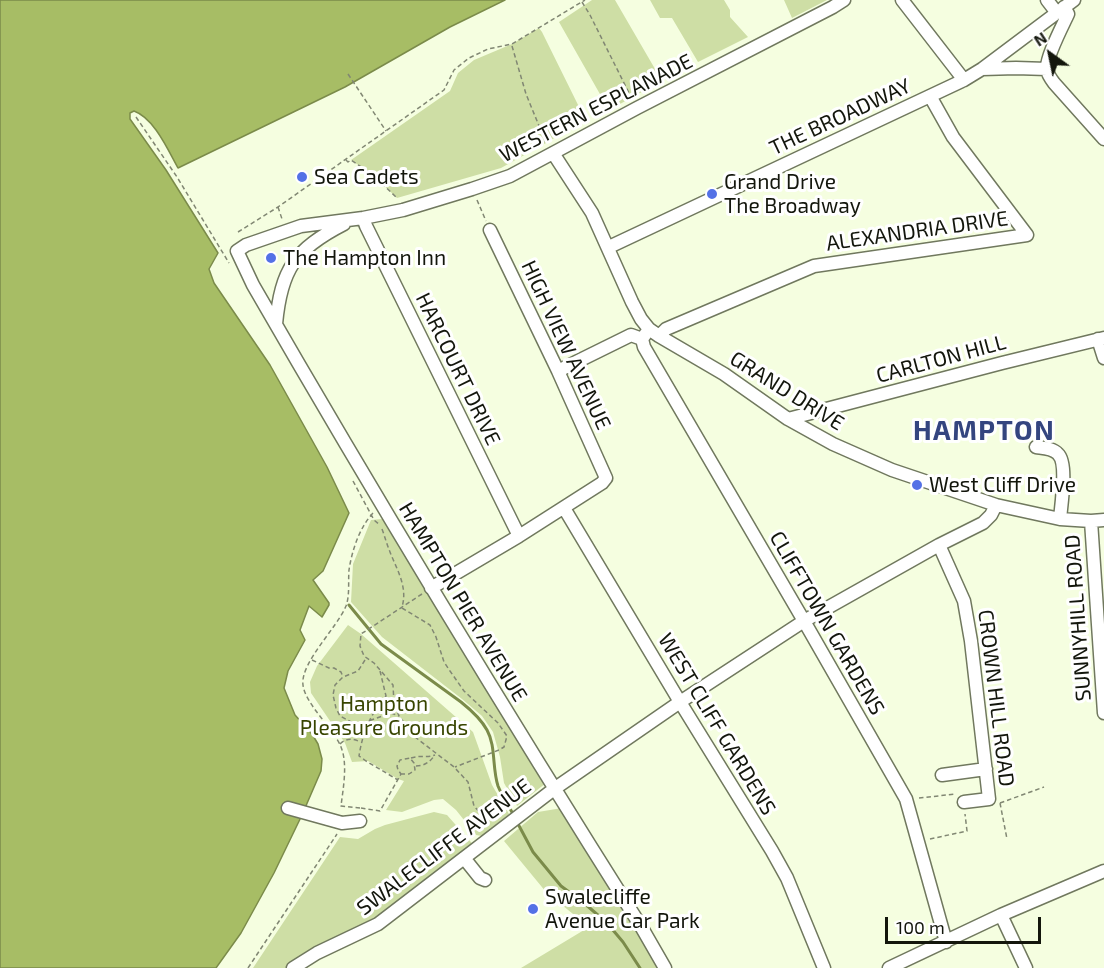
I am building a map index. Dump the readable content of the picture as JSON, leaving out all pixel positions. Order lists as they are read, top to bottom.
{
  "streets": {
    "street": [
      "WESTERN ESPLANADE",
      "THE BROADWAY",
      "ALEXANDRIA DRIVE",
      "HIGH VIEW AVENUE",
      "CARLTON HILL",
      "HARCOURT DRIVE",
      "GRAND DRIVE",
      "HAMPTON PIER AVENUE",
      "SUNNYHILL ROAD",
      "CLIFFTOWN GARDENS",
      "CROWN HILL ROAD",
      "WEST CLIFF GARDENS",
      "SWALECLIFFE AVENUE"
    ]
  },
  "crossings": [
    ["WESTERN ESPLANADE", "HARCOURT DRIVE"],
    ["WESTERN ESPLANADE", "GRAND DRIVE"],
    ["WESTERN ESPLANADE", "HAMPTON PIER AVENUE"],
    ["THE BROADWAY", "ALEXANDRIA DRIVE"],
    ["THE BROADWAY", "GRAND DRIVE"],
    ["ALEXANDRIA DRIVE", "GRAND DRIVE"],
    ["ALEXANDRIA DRIVE", "CLIFFTOWN GARDENS"],
    ["HIGH VIEW AVENUE", "WEST CLIFF GARDENS"],
    ["CARLTON HILL", "GRAND DRIVE"],
    ["GRAND DRIVE", "SUNNYHILL ROAD"],
    ["GRAND DRIVE", "CLIFFTOWN GARDENS"],
    ["HAMPTON PIER AVENUE", "SWALECLIFFE AVENUE"]
  ],
  "districts": ["HAMPTON"],
  "parks": ["Hampton Pleasure Grounds"],
  "places": [
    "Sea Cadets",
    "Grand Drive The Broadway",
    "The Hampton Inn",
    "West Cliff Drive",
    "Swalecliffe Avenue Car Park"
  ],
  "scale_bar": "100 m",
  "north": "top left"
}
